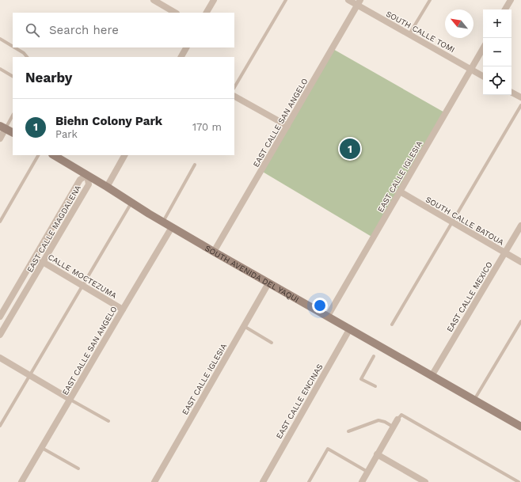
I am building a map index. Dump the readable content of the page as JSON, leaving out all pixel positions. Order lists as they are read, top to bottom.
{
  "streets": {
    "street": [
      "SOUTH CALLE TOMI",
      "EAST CALLE SAN ANGELO",
      "EAST CALLE IGLESIA",
      "SOUTH CALLE BATOUA",
      "EAST CALLE MAGDALENA",
      "SOUTH AVENIDA DEL YAQUI",
      "CALLE MOCTEZUMA",
      "EAST CALLE MEXICO",
      "EAST CALLE ENCINAS"
    ]
  },
  "crossings": [
    ["SOUTH CALLE TOMI", "EAST CALLE SAN ANGELO"],
    ["SOUTH CALLE TOMI", "EAST CALLE IGLESIA"],
    ["EAST CALLE SAN ANGELO", "SOUTH AVENIDA DEL YAQUI"],
    ["EAST CALLE SAN ANGELO", "CALLE MOCTEZUMA"],
    ["EAST CALLE IGLESIA", "SOUTH CALLE BATOUA"],
    ["EAST CALLE IGLESIA", "SOUTH AVENIDA DEL YAQUI"],
    ["SOUTH CALLE BATOUA", "EAST CALLE MEXICO"],
    ["EAST CALLE MAGDALENA", "SOUTH AVENIDA DEL YAQUI"],
    ["EAST CALLE MAGDALENA", "CALLE MOCTEZUMA"],
    ["SOUTH AVENIDA DEL YAQUI", "EAST CALLE MEXICO"],
    ["SOUTH AVENIDA DEL YAQUI", "EAST CALLE ENCINAS"]
  ],
  "north": "top left",
  "page": {
    "map_buttons": ["+", "−"],
    "search": "Search here",
    "heading": "Nearby",
    "list": [
      {
        "mark": "1",
        "name": "Biehn Colony Park",
        "note": "Park",
        "value": "170 m"
      }
    ],
    "pins": "1"
  }
}
